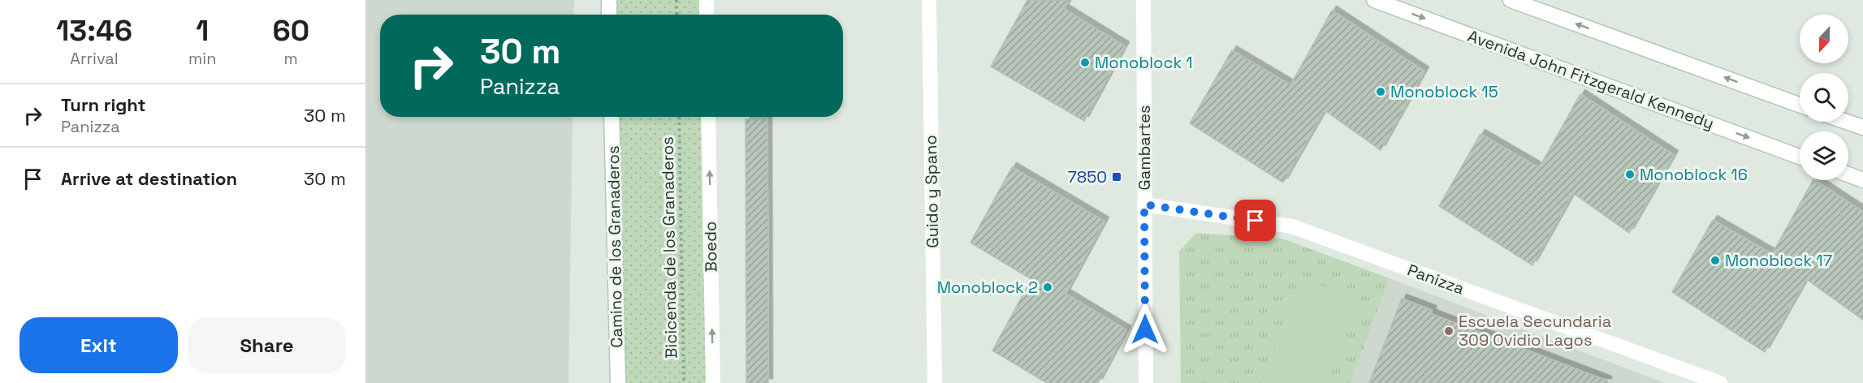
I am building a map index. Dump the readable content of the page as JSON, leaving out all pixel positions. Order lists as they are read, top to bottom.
{
  "streets": {
    "street": [
      "Avenida John Fitzgerald Kennedy",
      "Gambartes",
      "Guido y Spano",
      "Camino de los Granaderos",
      "Boedo",
      "Panizza"
    ],
    "path": ["Bicicenda de los Granaderos"]
  },
  "crossings": [
    ["Gambartes", "Panizza"]
  ],
  "one_way": ["Boedo"],
  "places": {
    "other": [
      "Monoblock 1",
      "Monoblock 15",
      "Monoblock 16",
      "Monoblock 17",
      "Monoblock 2",
      "Escuela Secundaria 309 Ovidio Lagos"
    ],
    "transit": ["7850"]
  },
  "north": "bottom",
  "page": {
    "eta": [
      "13:46",
      "Arrival",
      "1",
      "min",
      "60",
      "m"
    ],
    "turn": ["30 m", "Panizza"],
    "list": [
      {
        "name": "Turn right",
        "note": "Panizza",
        "value": "30 m"
      },
      {
        "name": "Arrive at destination",
        "value": "30 m"
      }
    ],
    "buttons": ["Exit", "Share"]
  }
}
